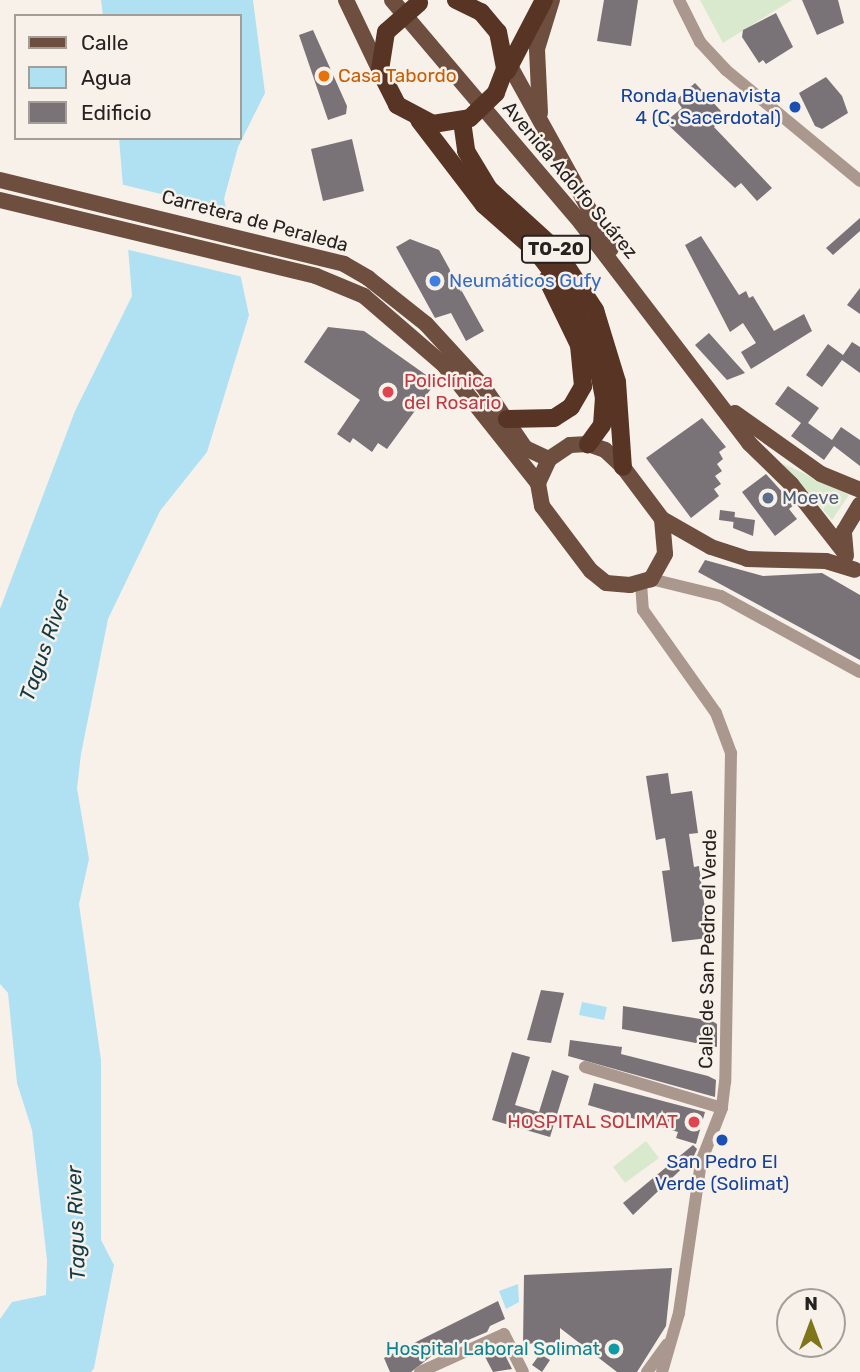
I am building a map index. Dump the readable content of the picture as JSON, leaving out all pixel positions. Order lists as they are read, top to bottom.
{
  "streets": {
    "highway": ["TO-20"],
    "main road": ["Avenida Adolfo Suárez", "Carretera de Peraleda"],
    "street": ["Calle de San Pedro el Verde"]
  },
  "crossings": [
    ["Carretera de Peraleda", "TO-20"],
    ["Carretera de Peraleda", "Calle de San Pedro el Verde"],
    ["TO-20", "Calle de San Pedro el Verde"]
  ],
  "water": ["Tagus River"],
  "places": [
    "Casa Tabordo",
    "Ronda Buenavista 4 (C. Sacerdotal)",
    "Neumáticos Gufy",
    "Policlínica del Rosario",
    "Moeve",
    "HOSPITAL SOLIMAT",
    "San Pedro El Verde (Solimat)",
    "Hospital Laboral Solimat"
  ],
  "legend": ["Calle", "Agua", "Edificio"],
  "north": "top"
}
